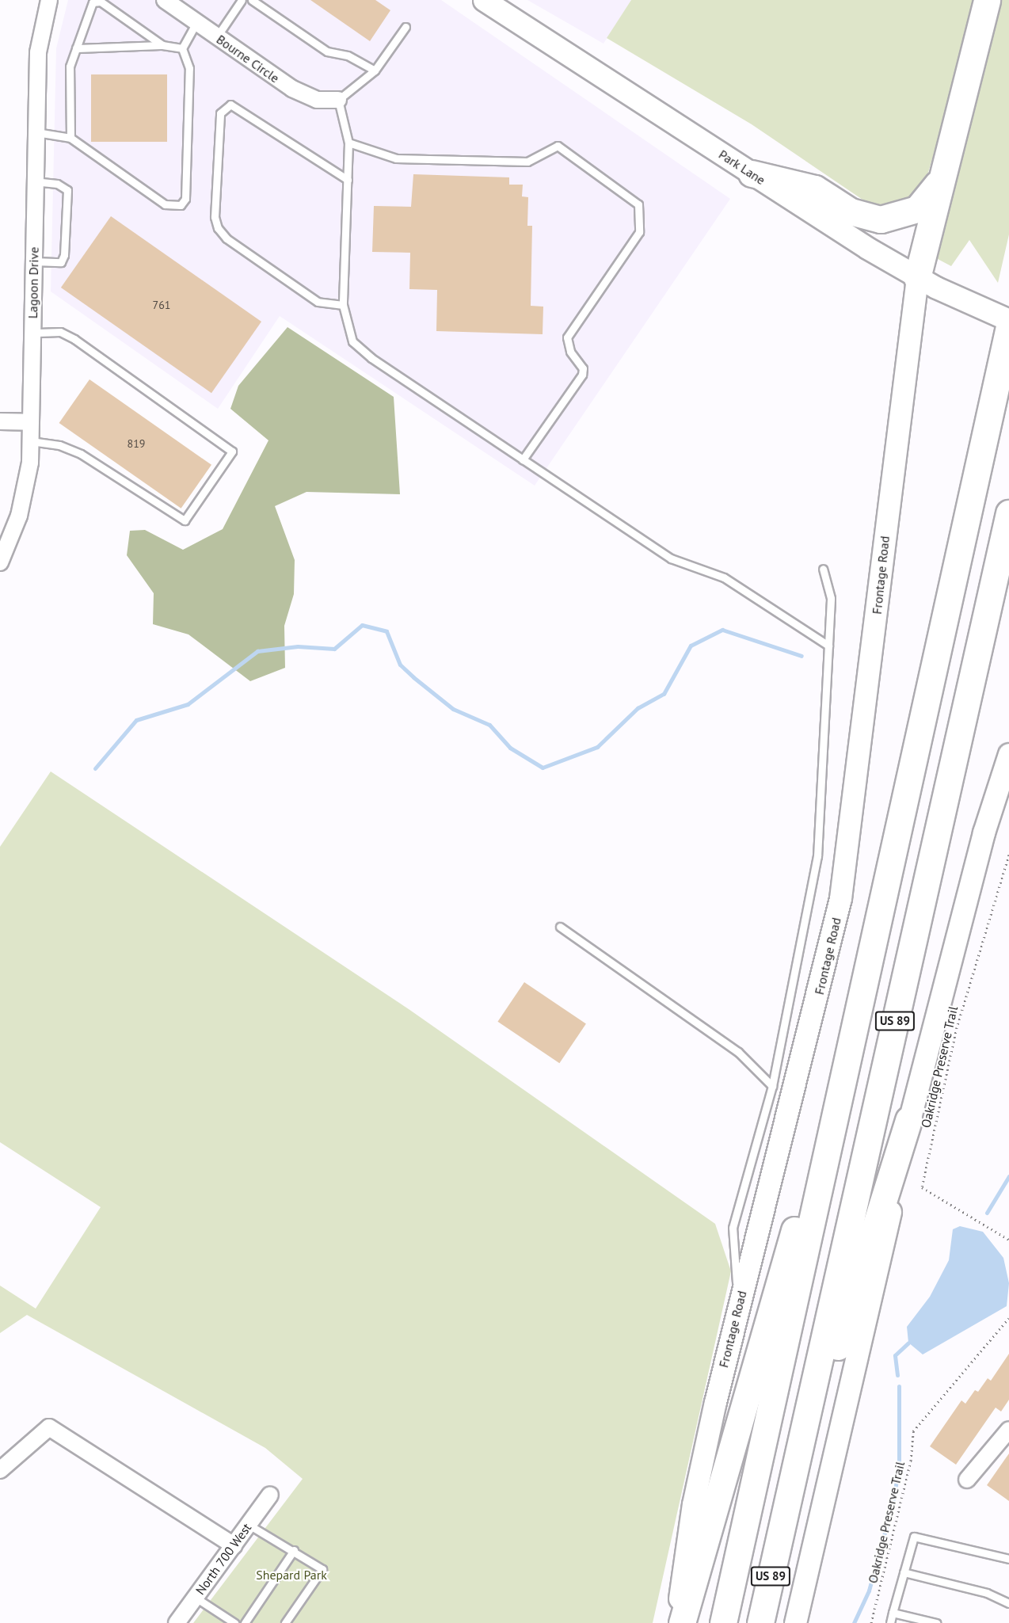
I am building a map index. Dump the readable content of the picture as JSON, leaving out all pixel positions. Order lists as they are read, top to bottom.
{
  "streets": {
    "highway": ["US 89"],
    "main road": ["Park Lane", "Frontage Road"],
    "street": ["Bourne Circle", "Lagoon Drive", "North 700 West"],
    "path": ["Oakridge Preserve Trail"]
  },
  "crossings": [
    ["Park Lane", "Frontage Road"]
  ],
  "parks": ["Shepard Park"],
  "house_numbers": ["761", "819"]
}
